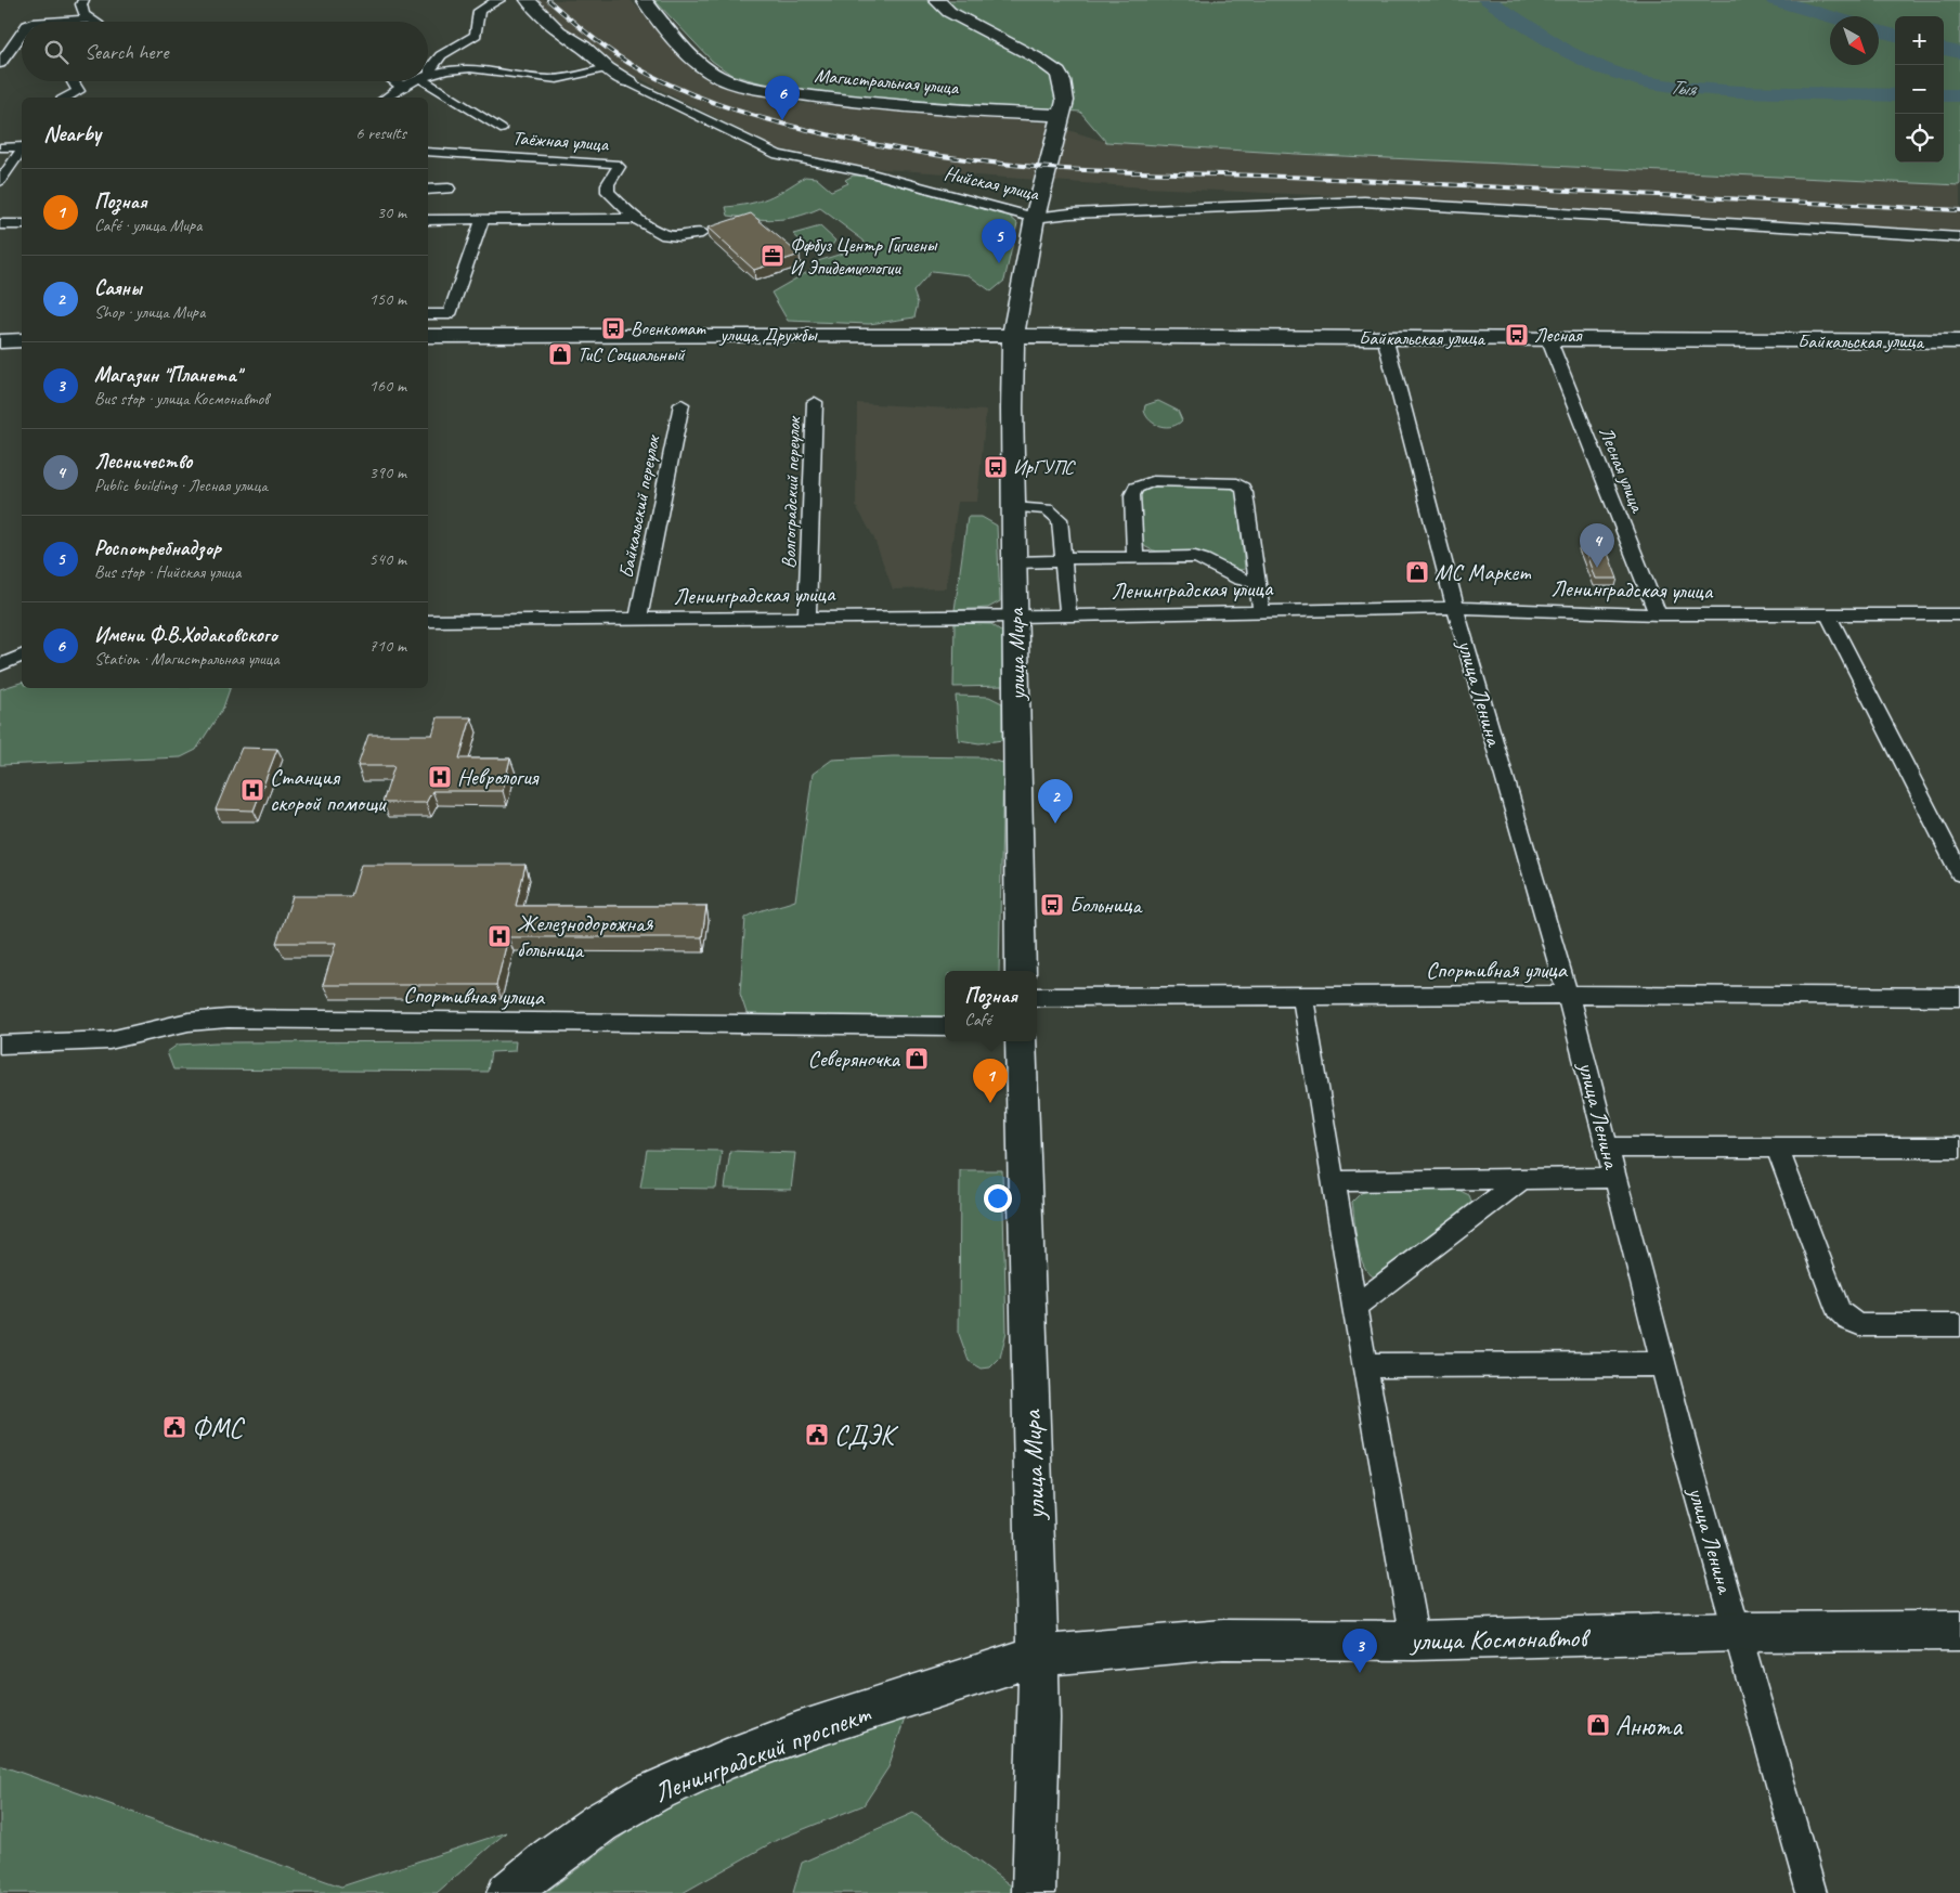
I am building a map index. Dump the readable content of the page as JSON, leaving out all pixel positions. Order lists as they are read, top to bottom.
{
  "streets": {
    "street": [
      "Магистральная улица",
      "Таёжная улица",
      "Нийская улица",
      "улица Дружбы",
      "Байкальская улица",
      "Лесная улица",
      "Волгоградский переулок",
      "Байкальский переулок",
      "Ленинградская улица",
      "улица Мира",
      "улица Ленина",
      "Спортивная улица",
      "улица Космонавтов",
      "Ленинградский проспект"
    ]
  },
  "crossings": [
    ["Магистральная улица", "улица Мира"],
    ["Нийская улица", "улица Мира"],
    ["улица Дружбы", "Байкальская улица"],
    ["улица Дружбы", "улица Мира"],
    ["Байкальская улица", "Лесная улица"],
    ["Байкальская улица", "улица Мира"],
    ["Байкальская улица", "улица Ленина"],
    ["Лесная улица", "Ленинградская улица"],
    ["Волгоградский переулок", "Ленинградская улица"],
    ["Байкальский переулок", "Ленинградская улица"],
    ["Ленинградская улица", "улица Мира"],
    ["Ленинградская улица", "улица Ленина"],
    ["улица Мира", "улица Космонавтов"],
    ["улица Мира", "Ленинградский проспект"],
    ["улица Ленина", "Спортивная улица"],
    ["улица Ленина", "улица Космонавтов"],
    ["улица Космонавтов", "Ленинградский проспект"]
  ],
  "water": ["Тыя"],
  "places": {
    "office": ["Ффбуз Центр Гигиены И Эпидемиологии"],
    "bus stop": [
      "Военкомат",
      "Лесная",
      "ИрГУПС",
      "Больница"
    ],
    "shop": [
      "ТиС Социальный",
      "МС Маркет",
      "Северяночка",
      "Анюта"
    ],
    "hospital": ["Неврология", "Станция скорой помощи", "Железнодорожная больница"],
    "public building": ["ФМС", "СДЭК"]
  },
  "north": "bottom right",
  "page": {
    "map_buttons": ["+", "−"],
    "search": "Search here",
    "pins": [
      "6",
      "5",
      "4",
      "2",
      "1",
      "3"
    ],
    "heading": ["Nearby", "6 results"],
    "list": [
      {
        "mark": "1",
        "name": "Позная",
        "note": "Café · улица Мира",
        "value": "30 m"
      },
      {
        "mark": "2",
        "name": "Саяны",
        "note": "Shop · улица Мира",
        "value": "150 m"
      },
      {
        "mark": "3",
        "name": "Магазин \"Планета\"",
        "note": "Bus stop · улица Космонавтов",
        "value": "160 m"
      },
      {
        "mark": "4",
        "name": "Лесничество",
        "note": "Public building · Лесная улица",
        "value": "390 m"
      },
      {
        "mark": "5",
        "name": "Роспотребнадзор",
        "note": "Bus stop · Нийская улица",
        "value": "540 m"
      },
      {
        "mark": "6",
        "name": "Имени Ф.В.Ходаковского",
        "note": "Station · Магистральная улица",
        "value": "710 m"
      }
    ],
    "popup": ["Позная", "Café"]
  }
}
